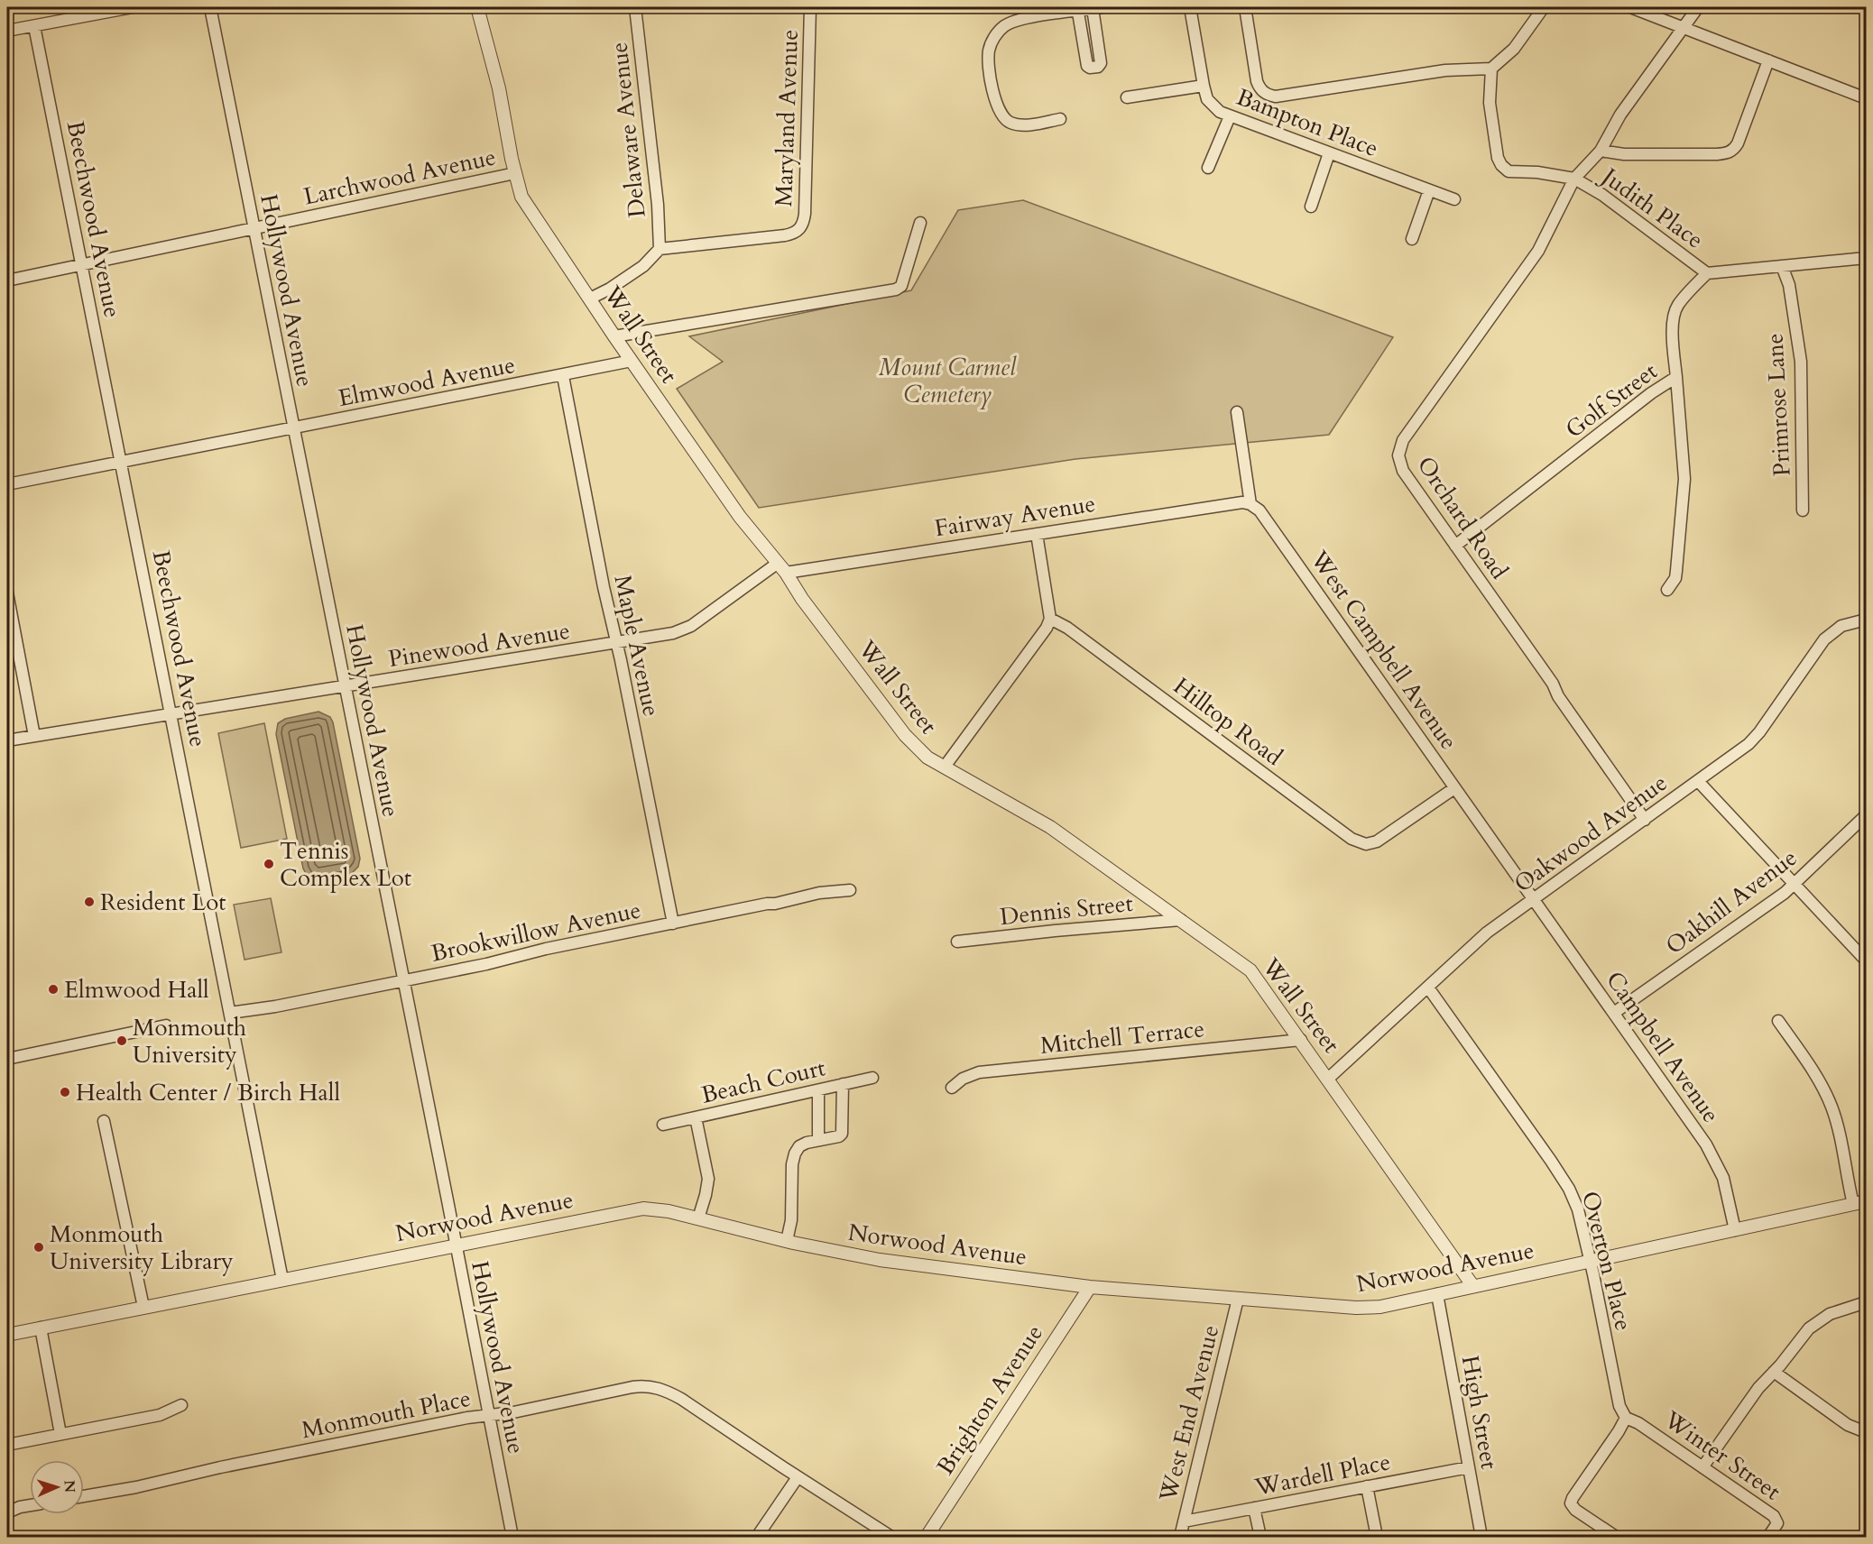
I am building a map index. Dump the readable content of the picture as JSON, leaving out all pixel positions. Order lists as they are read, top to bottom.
{
  "streets": {
    "street": [
      "Maryland Avenue",
      "Bampton Place",
      "Delaware Avenue",
      "Larchwood Avenue",
      "Judith Place",
      "Beechwood Avenue",
      "Hollywood Avenue",
      "Wall Street",
      "Elmwood Avenue",
      "Golf Street",
      "Primrose Lane",
      "Fairway Avenue",
      "Orchard Road",
      "Pinewood Avenue",
      "Maple Avenue",
      "West Campbell Avenue",
      "Hilltop Road",
      "Oakwood Avenue",
      "Oakhill Avenue",
      "Dennis Street",
      "Brookwillow Avenue",
      "Mitchell Terrace",
      "Campbell Avenue",
      "Beach Court",
      "Norwood Avenue",
      "Overton Place",
      "Brighton Avenue",
      "High Street",
      "West End Avenue",
      "Monmouth Place",
      "Winter Street",
      "Wardell Place"
    ]
  },
  "crossings": [
    ["Maryland Avenue", "Delaware Avenue"],
    ["Larchwood Avenue", "Beechwood Avenue"],
    ["Larchwood Avenue", "Hollywood Avenue"],
    ["Larchwood Avenue", "Wall Street"],
    ["Judith Place", "Golf Street"],
    ["Judith Place", "Orchard Road"],
    ["Beechwood Avenue", "Elmwood Avenue"],
    ["Beechwood Avenue", "Pinewood Avenue"],
    ["Beechwood Avenue", "Brookwillow Avenue"],
    ["Beechwood Avenue", "Norwood Avenue"],
    ["Hollywood Avenue", "Elmwood Avenue"],
    ["Hollywood Avenue", "Pinewood Avenue"],
    ["Hollywood Avenue", "Brookwillow Avenue"],
    ["Hollywood Avenue", "Norwood Avenue"],
    ["Hollywood Avenue", "Monmouth Place"],
    ["Wall Street", "Elmwood Avenue"],
    ["Wall Street", "Fairway Avenue"],
    ["Wall Street", "Pinewood Avenue"],
    ["Wall Street", "Oakwood Avenue"],
    ["Wall Street", "Dennis Street"],
    ["Wall Street", "Mitchell Terrace"],
    ["Wall Street", "Norwood Avenue"],
    ["Elmwood Avenue", "Maple Avenue"],
    ["Golf Street", "Orchard Road"],
    ["Fairway Avenue", "West Campbell Avenue"],
    ["Orchard Road", "Oakwood Avenue"],
    ["Pinewood Avenue", "Maple Avenue"],
    ["Maple Avenue", "Brookwillow Avenue"],
    ["West Campbell Avenue", "Hilltop Road"],
    ["West Campbell Avenue", "Oakwood Avenue"],
    ["West Campbell Avenue", "Campbell Avenue"],
    ["Oakwood Avenue", "Campbell Avenue"],
    ["Oakwood Avenue", "Overton Place"],
    ["Oakhill Avenue", "Campbell Avenue"],
    ["Campbell Avenue", "Norwood Avenue"],
    ["Norwood Avenue", "Overton Place"],
    ["Norwood Avenue", "Brighton Avenue"],
    ["Norwood Avenue", "High Street"],
    ["Norwood Avenue", "West End Avenue"],
    ["Overton Place", "Winter Street"],
    ["High Street", "Wardell Place"],
    ["West End Avenue", "Wardell Place"]
  ],
  "parks": ["Mount Carmel Cemetery"],
  "places": [
    "Tennis Complex Lot",
    "Resident Lot",
    "Elmwood Hall",
    "Monmouth University",
    "Health Center / Birch Hall",
    "Monmouth University Library"
  ],
  "north": "right"
}
